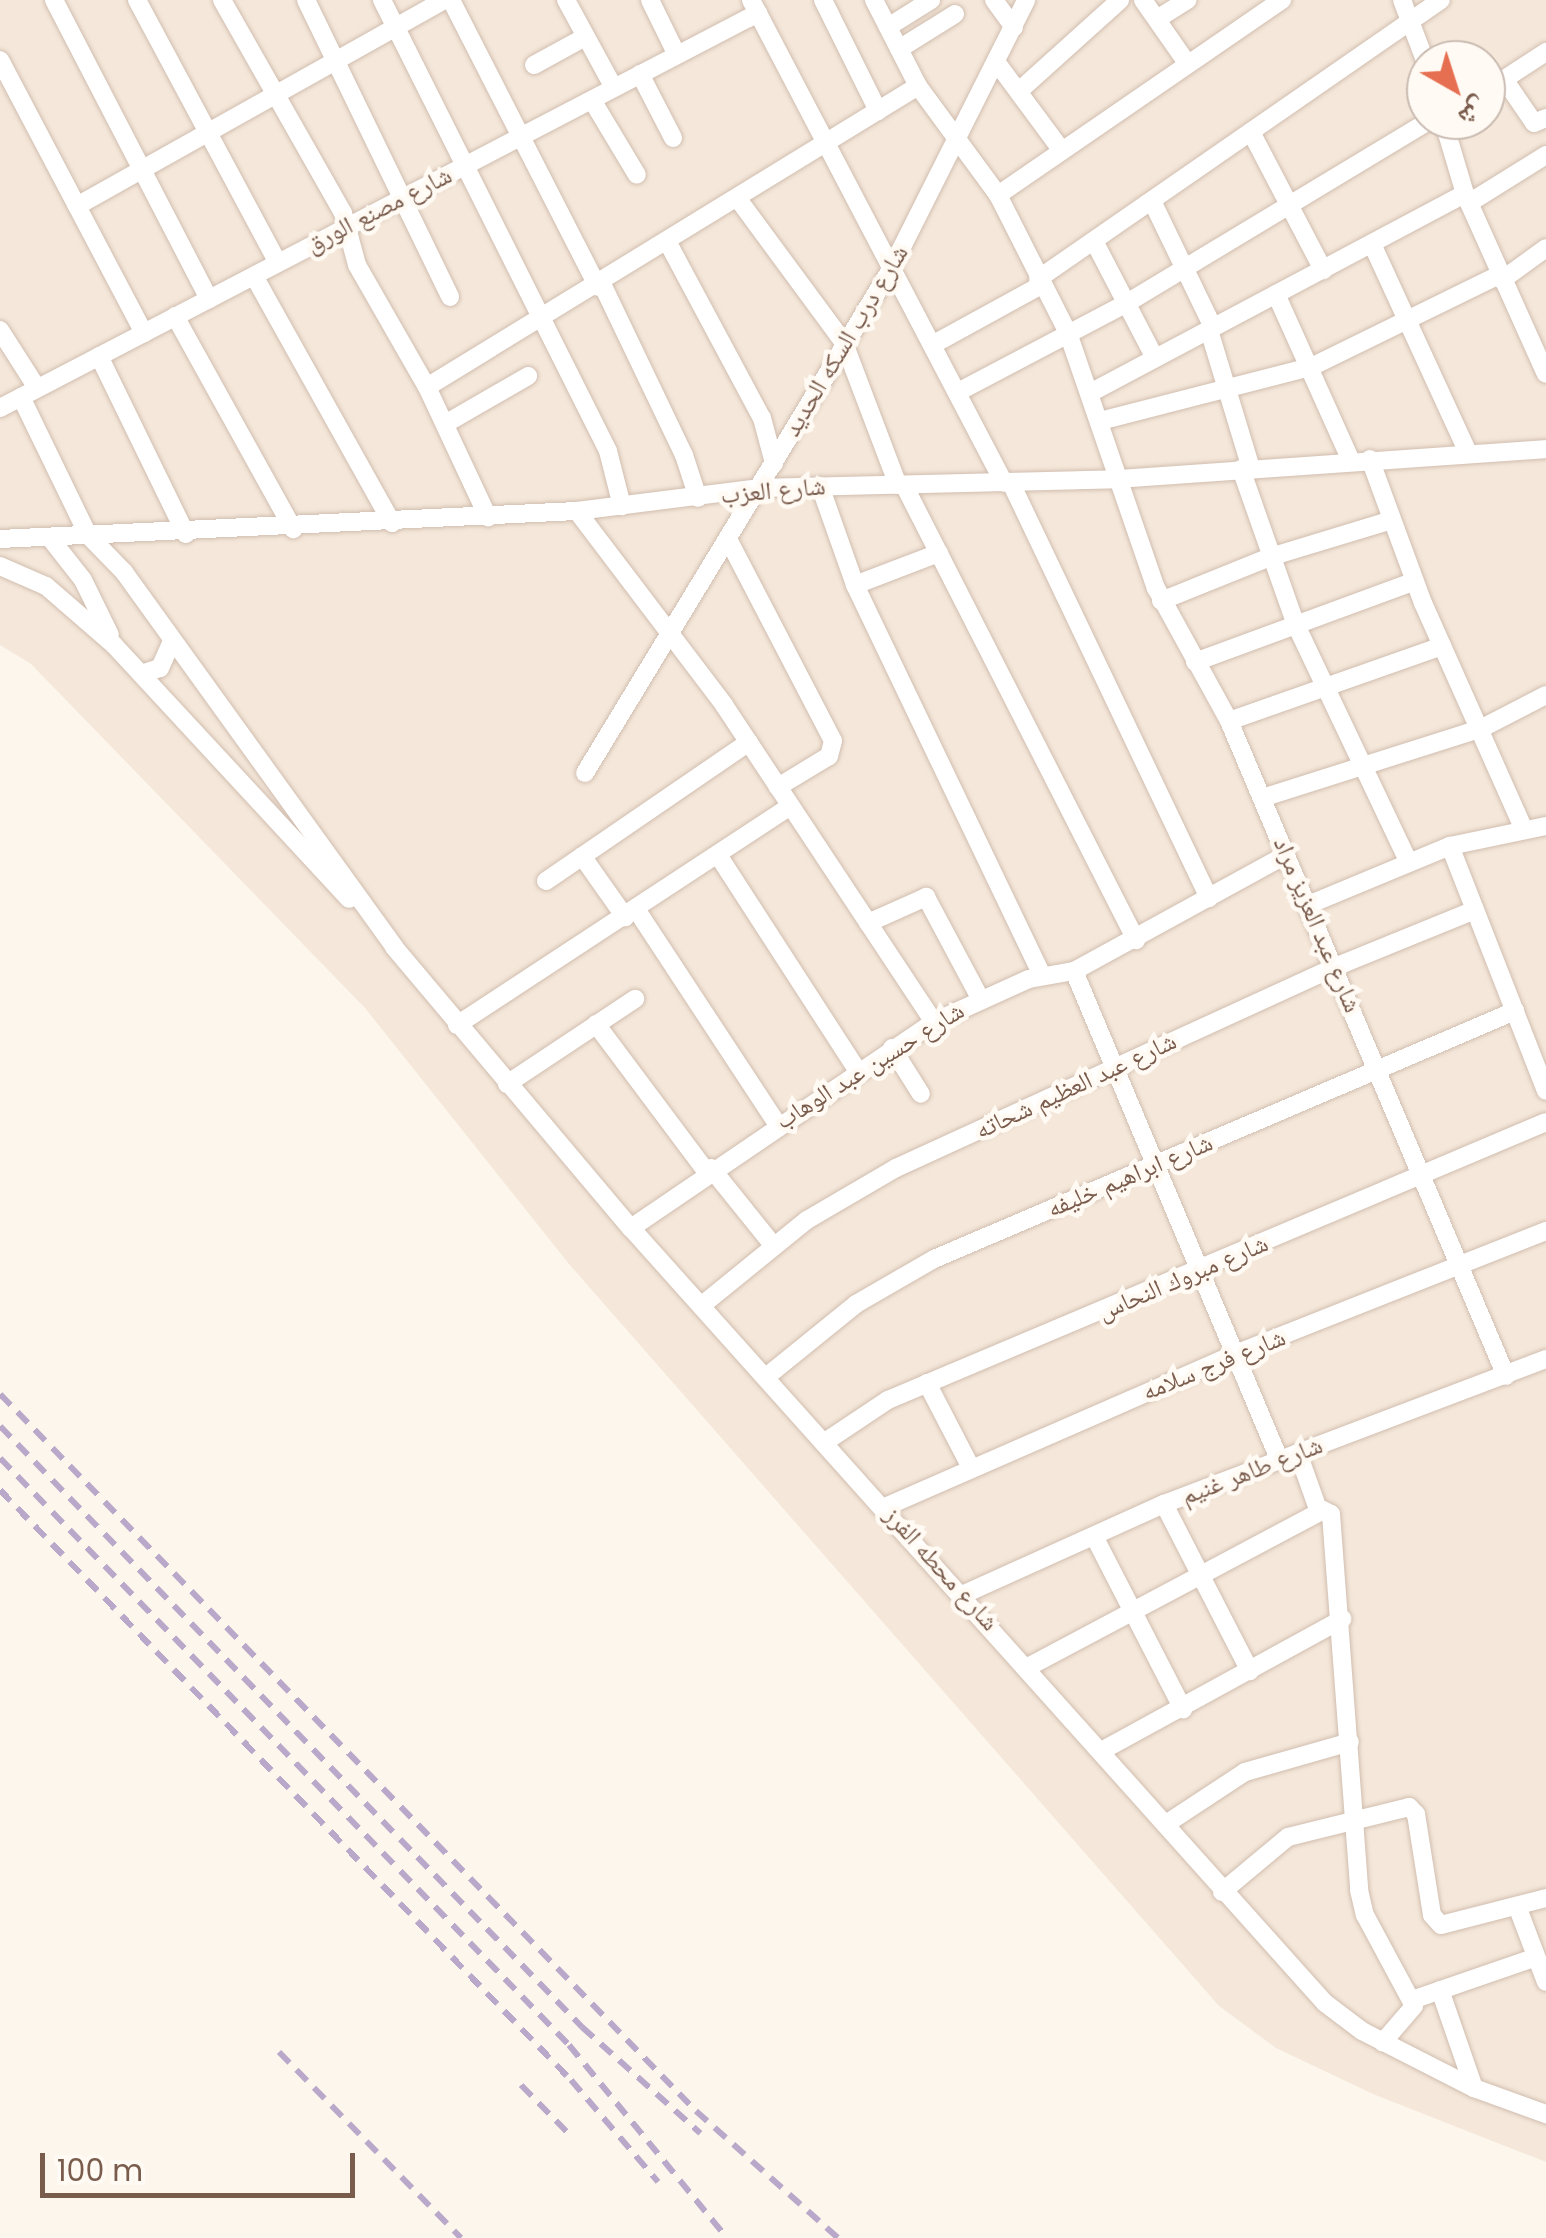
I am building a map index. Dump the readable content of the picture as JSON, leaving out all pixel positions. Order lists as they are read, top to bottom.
{
  "streets": {
    "street": [
      "شارع مصنع الورق",
      "شارع درب السكه الحديد",
      "شارع العزب",
      "شارع عبد العزيز مراد",
      "شارع حسين عبد الوهاب",
      "شارع عبد العظيم شحاته",
      "شارع ابراهيم خليفه",
      "شارع مبروك النحاس",
      "شارع فرج سلامه",
      "شارع طاهر غنيم",
      "شارع محطه الفرز"
    ]
  },
  "crossings": [
    ["شارع مصنع الورق", "شارع محطه الفرز"],
    ["شارع درب السكه الحديد", "شارع العزب"],
    ["شارع درب السكه الحديد", "شارع عبد العزيز مراد"],
    ["شارع العزب", "شارع عبد العزيز مراد"],
    ["شارع العزب", "شارع محطه الفرز"],
    ["شارع عبد العزيز مراد", "شارع حسين عبد الوهاب"],
    ["شارع عبد العزيز مراد", "شارع عبد العظيم شحاته"],
    ["شارع عبد العزيز مراد", "شارع ابراهيم خليفه"],
    ["شارع عبد العزيز مراد", "شارع مبروك النحاس"],
    ["شارع عبد العزيز مراد", "شارع فرج سلامه"],
    ["شارع عبد العزيز مراد", "شارع طاهر غنيم"],
    ["شارع حسين عبد الوهاب", "شارع محطه الفرز"],
    ["شارع عبد العظيم شحاته", "شارع محطه الفرز"],
    ["شارع ابراهيم خليفه", "شارع محطه الفرز"],
    ["شارع مبروك النحاس", "شارع محطه الفرز"],
    ["شارع فرج سلامه", "شارع محطه الفرز"],
    ["شارع طاهر غنيم", "شارع محطه الفرز"]
  ],
  "scale_bar": "100 m",
  "north": "bottom right"
}
